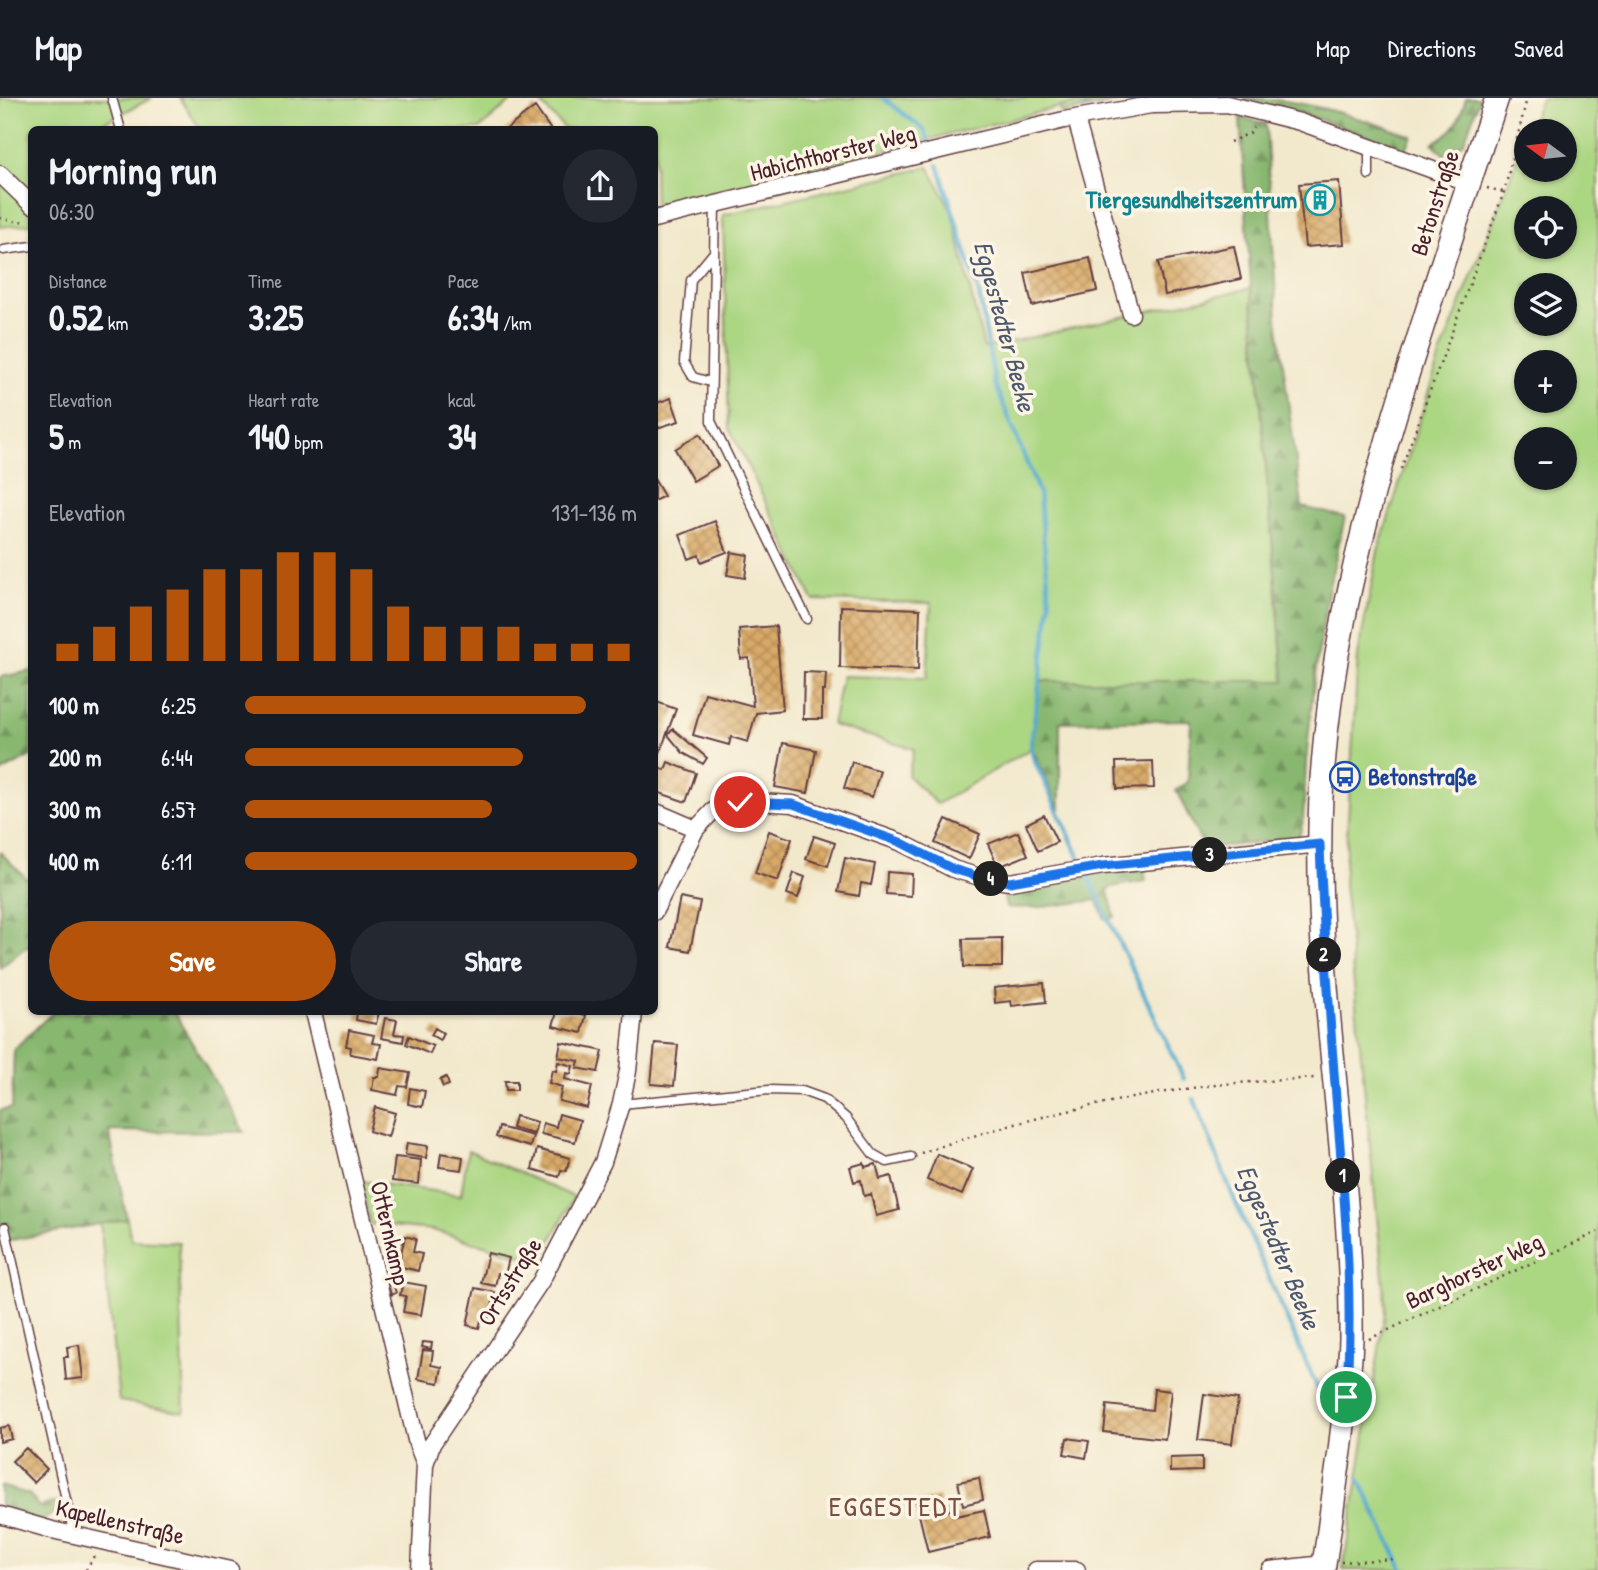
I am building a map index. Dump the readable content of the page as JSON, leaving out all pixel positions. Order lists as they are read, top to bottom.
{
  "streets": {
    "main road": ["Betonstraße"],
    "street": [
      "Habichthorster Weg",
      "Otternkamp",
      "Ortsstraße",
      "Kapellenstraße"
    ],
    "path": ["Barghorster Weg"]
  },
  "crossings": [
    ["Habichthorster Weg", "Betonstraße"],
    ["Otternkamp", "Ortsstraße"]
  ],
  "districts": ["EGGESTEDT"],
  "water": ["Eggestedter Beeke"],
  "places": {
    "building": ["Tiergesundheitszentrum"],
    "bus stop": ["Betonstraße"]
  },
  "north": "left",
  "page": {
    "header": "Map",
    "nav": ["Map", "Directions", "Saved"],
    "map_buttons": ["+", "−"],
    "heading": ["Morning run", "06:30"],
    "stats": [
      ["Distance", "0.52 km"],
      ["Time", "3:25"],
      ["Pace", "6:34 /km"],
      ["Elevation", "5 m"],
      ["Heart rate", "140 bpm"],
      ["kcal", "34"]
    ],
    "chart": ["Elevation", "131–136 m"],
    "list": [
      {
        "name": "100 m",
        "note": "6:25"
      },
      {
        "name": "200 m",
        "note": "6:44"
      },
      {
        "name": "300 m",
        "note": "6:57"
      },
      {
        "name": "400 m",
        "note": "6:11"
      }
    ],
    "pins": [
      "3",
      "4",
      "2",
      "1"
    ],
    "buttons": ["Save", "Share"]
  }
}
